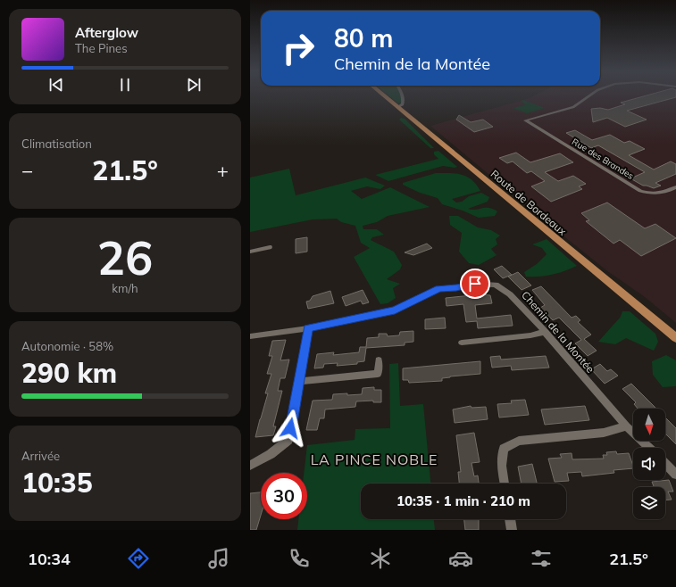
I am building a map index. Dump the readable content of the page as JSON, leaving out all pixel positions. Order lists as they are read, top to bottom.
{
  "streets": {
    "main road": ["Route de Bordeaux"],
    "street": ["Rue des Brandes", "Chemin de la Montée"]
  },
  "districts": ["LA PINCE NOBLE"],
  "north": "bottom",
  "page": {
    "turn": ["80 m", "Chemin de la Montée"],
    "song": ["Afterglow", "The Pines"],
    "tile": [
      "Climatisation",
      ["26", "km/h"],
      ["Autonomie · 58%", "290 km"],
      ["Arrivée", "10:35"]
    ],
    "heat": ["−", "21.5°", "+"],
    "limit": "30",
    "trip": "10:35 · 1 min · 210 m",
    "tabs": ["10:34", "21.5°"]
  }
}
